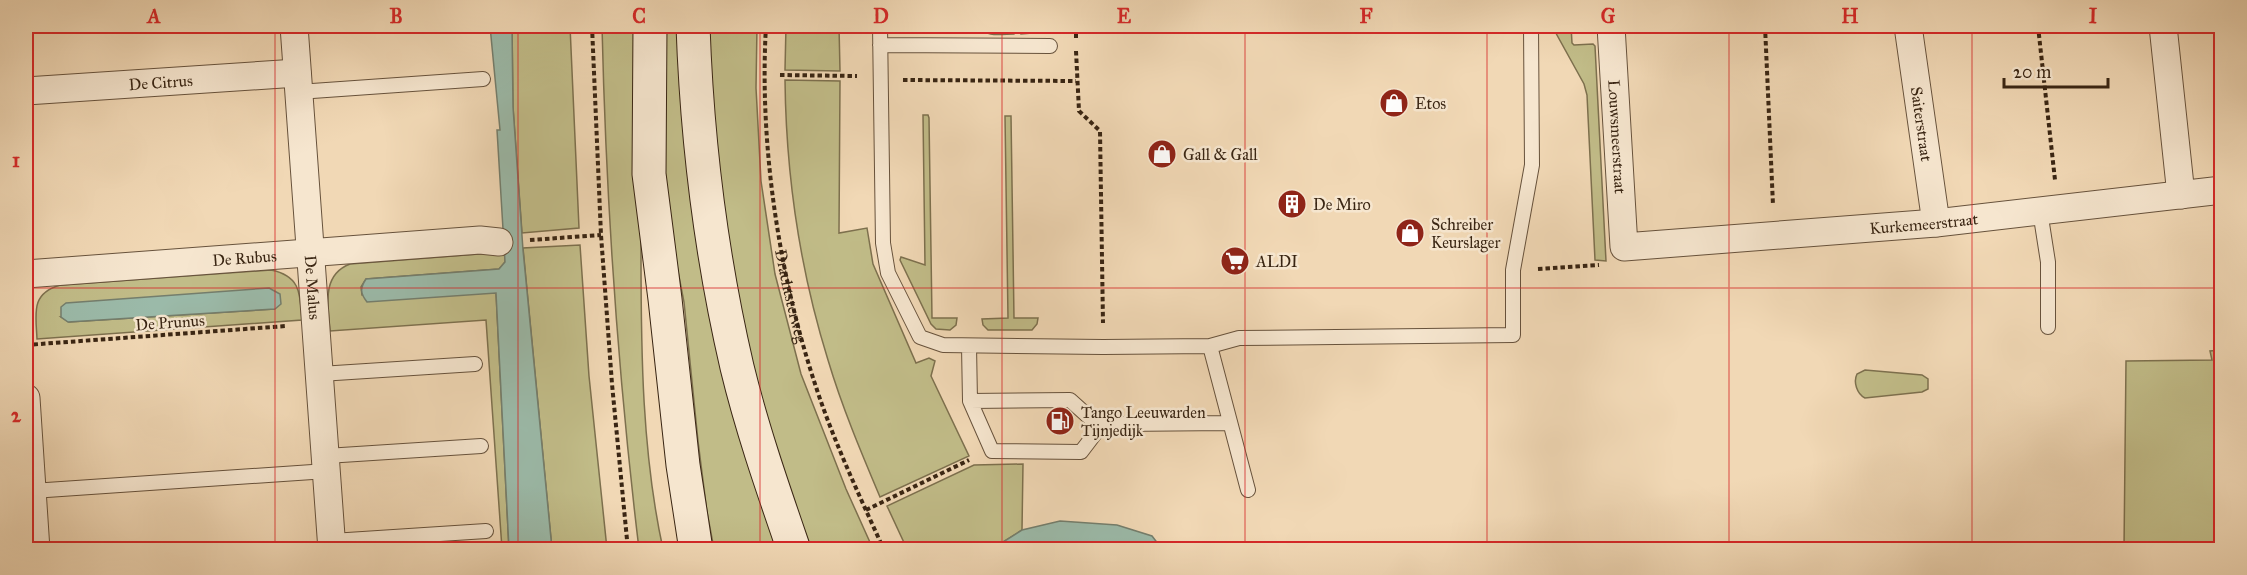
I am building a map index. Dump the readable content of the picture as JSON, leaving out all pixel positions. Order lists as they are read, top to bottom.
{
  "streets": {
    "street": [
      "De Citrus",
      "Saiterstraat",
      "Louwsmeerstraat",
      "Kurkemeerstraat",
      "De Rubus",
      "De Malus"
    ],
    "path": ["Drachtsterweg", "De Prunus"]
  },
  "crossings": [
    ["De Citrus", "De Malus"],
    ["Saiterstraat", "Kurkemeerstraat"],
    ["Louwsmeerstraat", "Kurkemeerstraat"],
    ["De Rubus", "De Malus"],
    ["De Malus", "De Prunus"]
  ],
  "places": {
    "shop": ["Etos", "Gall & Gall", "Schreiber Keurslager"],
    "building": ["De Miro"],
    "supermarket": ["ALDI"],
    "fuel station": ["Tango Leeuwarden Tijnjedijk"]
  },
  "scale_bar": "20 m",
  "grid": {
    "columns": [
      "A",
      "B",
      "C",
      "D",
      "E",
      "F",
      "G",
      "H",
      "I"
    ],
    "rows": ["1", "2"]
  }
}
